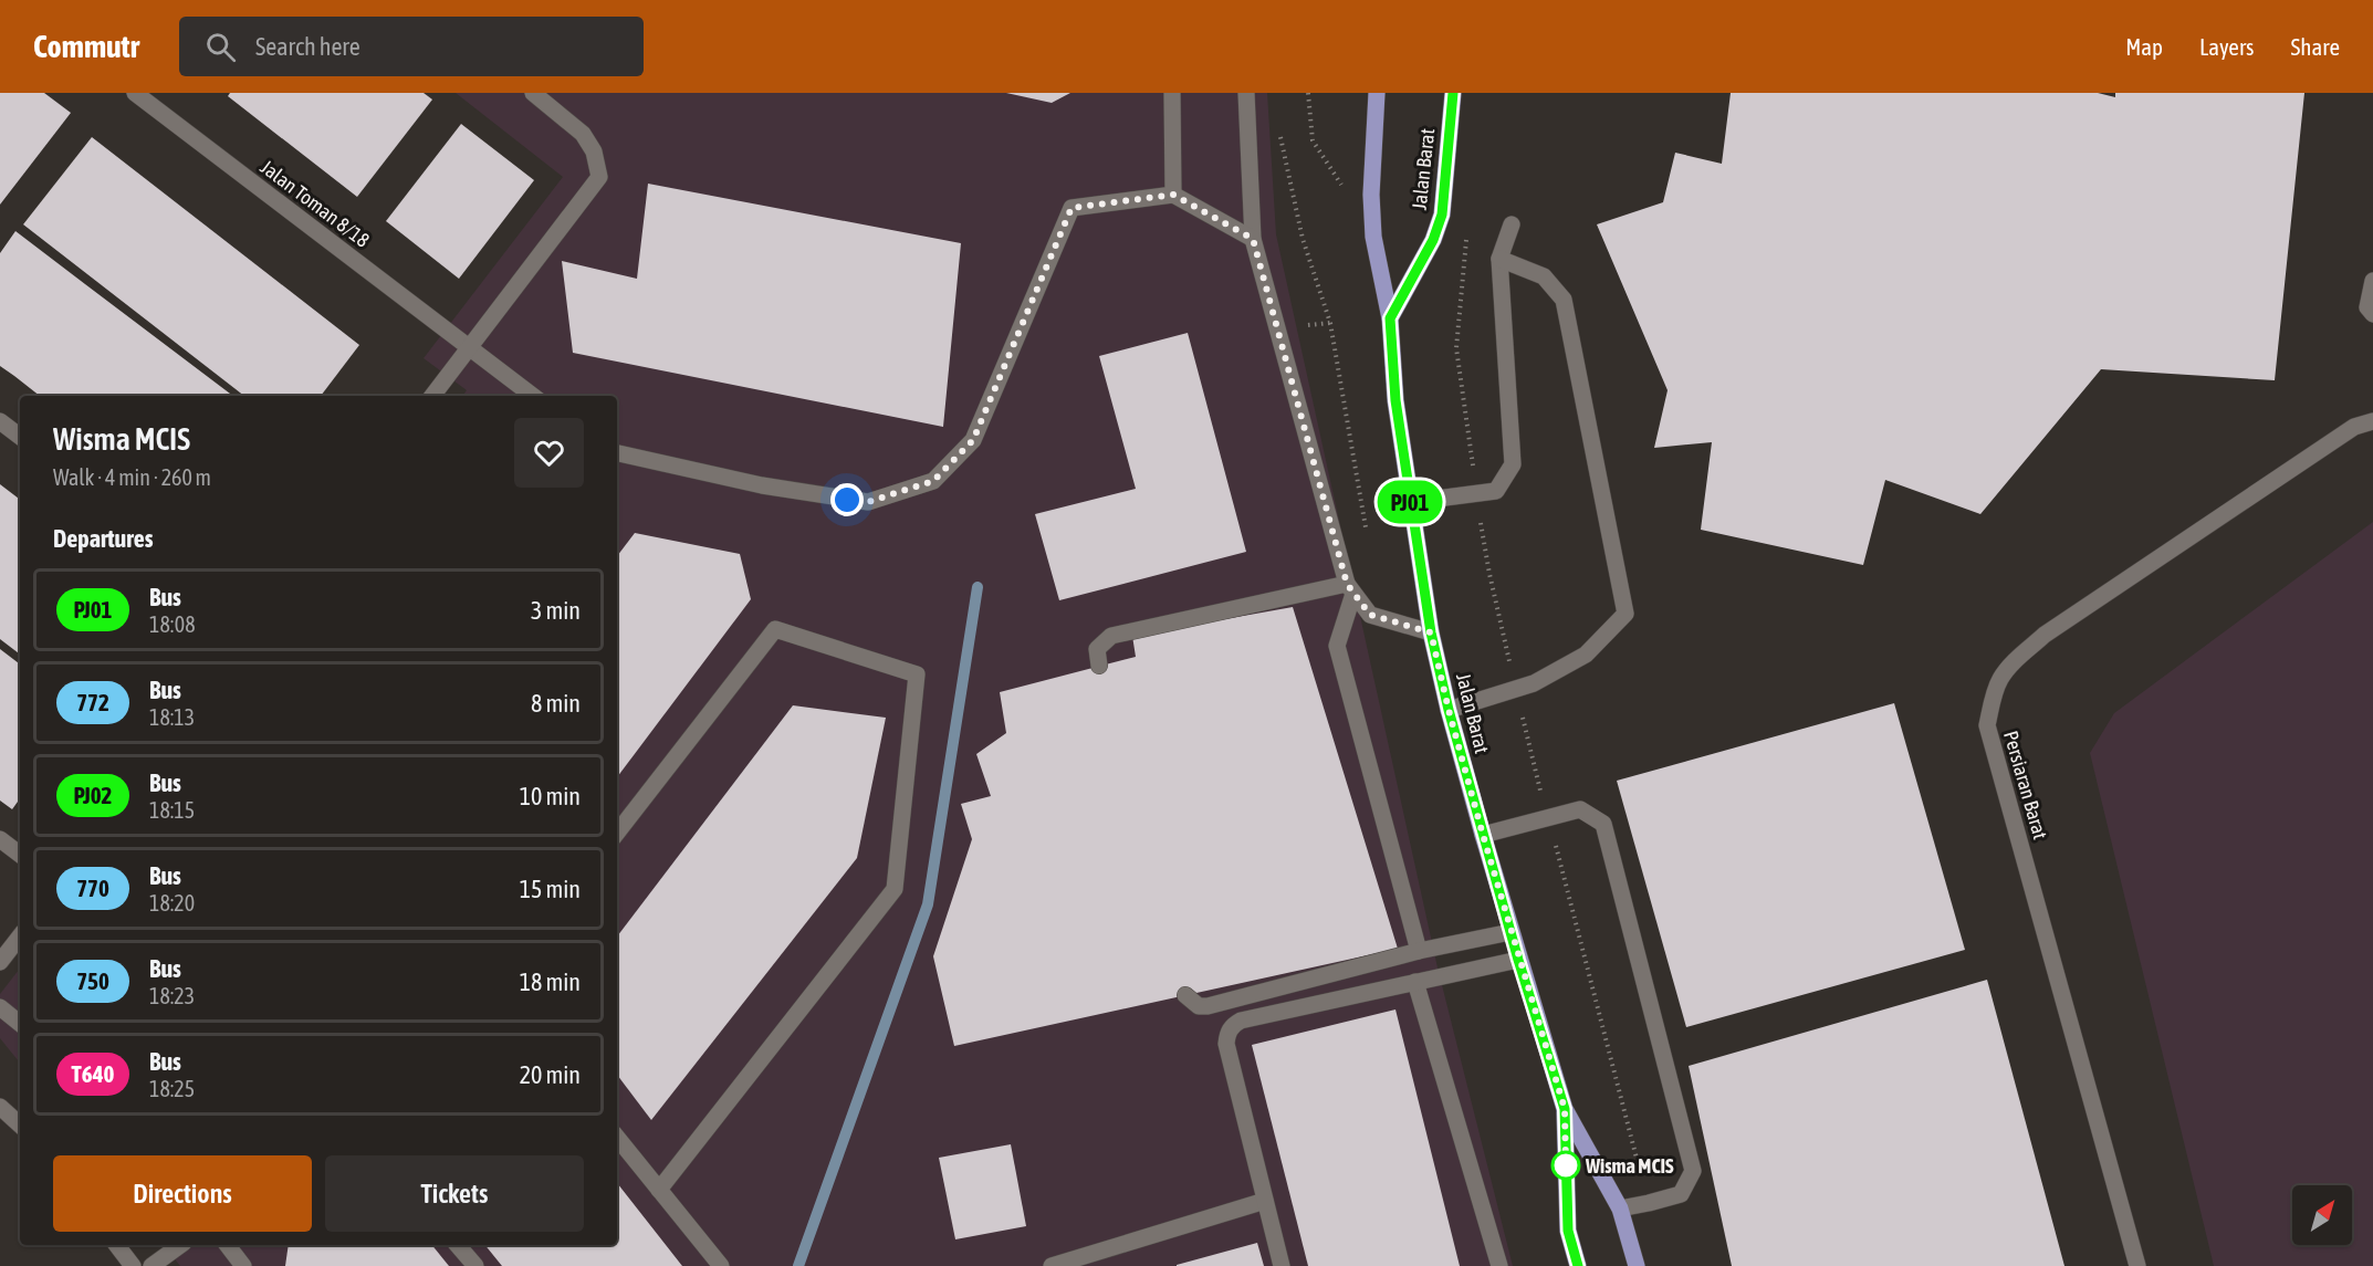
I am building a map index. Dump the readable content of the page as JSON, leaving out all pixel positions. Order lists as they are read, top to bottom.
{
  "streets": {
    "main road": ["Jalan Barat"],
    "street": ["Jalan Toman 8/18", "Persiaran Barat"]
  },
  "places": ["Wisma MCIS"],
  "lines": ["bus line PJ01"],
  "north": "top right",
  "page": {
    "header": "Commutr",
    "search": "Search here",
    "nav": ["Map", "Layers", "Share"],
    "on_map": "PJ01",
    "heading": [
      ["Wisma MCIS", "Walk · 4 min · 260 m"],
      "Departures"
    ],
    "list": [
      {
        "mark": "PJ01",
        "name": "Bus",
        "note": "18:08",
        "value": "3 min"
      },
      {
        "mark": "772",
        "name": "Bus",
        "note": "18:13",
        "value": "8 min"
      },
      {
        "mark": "PJ02",
        "name": "Bus",
        "note": "18:15",
        "value": "10 min"
      },
      {
        "mark": "770",
        "name": "Bus",
        "note": "18:20",
        "value": "15 min"
      },
      {
        "mark": "750",
        "name": "Bus",
        "note": "18:23",
        "value": "18 min"
      },
      {
        "mark": "T640",
        "name": "Bus",
        "note": "18:25",
        "value": "20 min"
      }
    ],
    "buttons": ["Directions", "Tickets"]
  }
}
